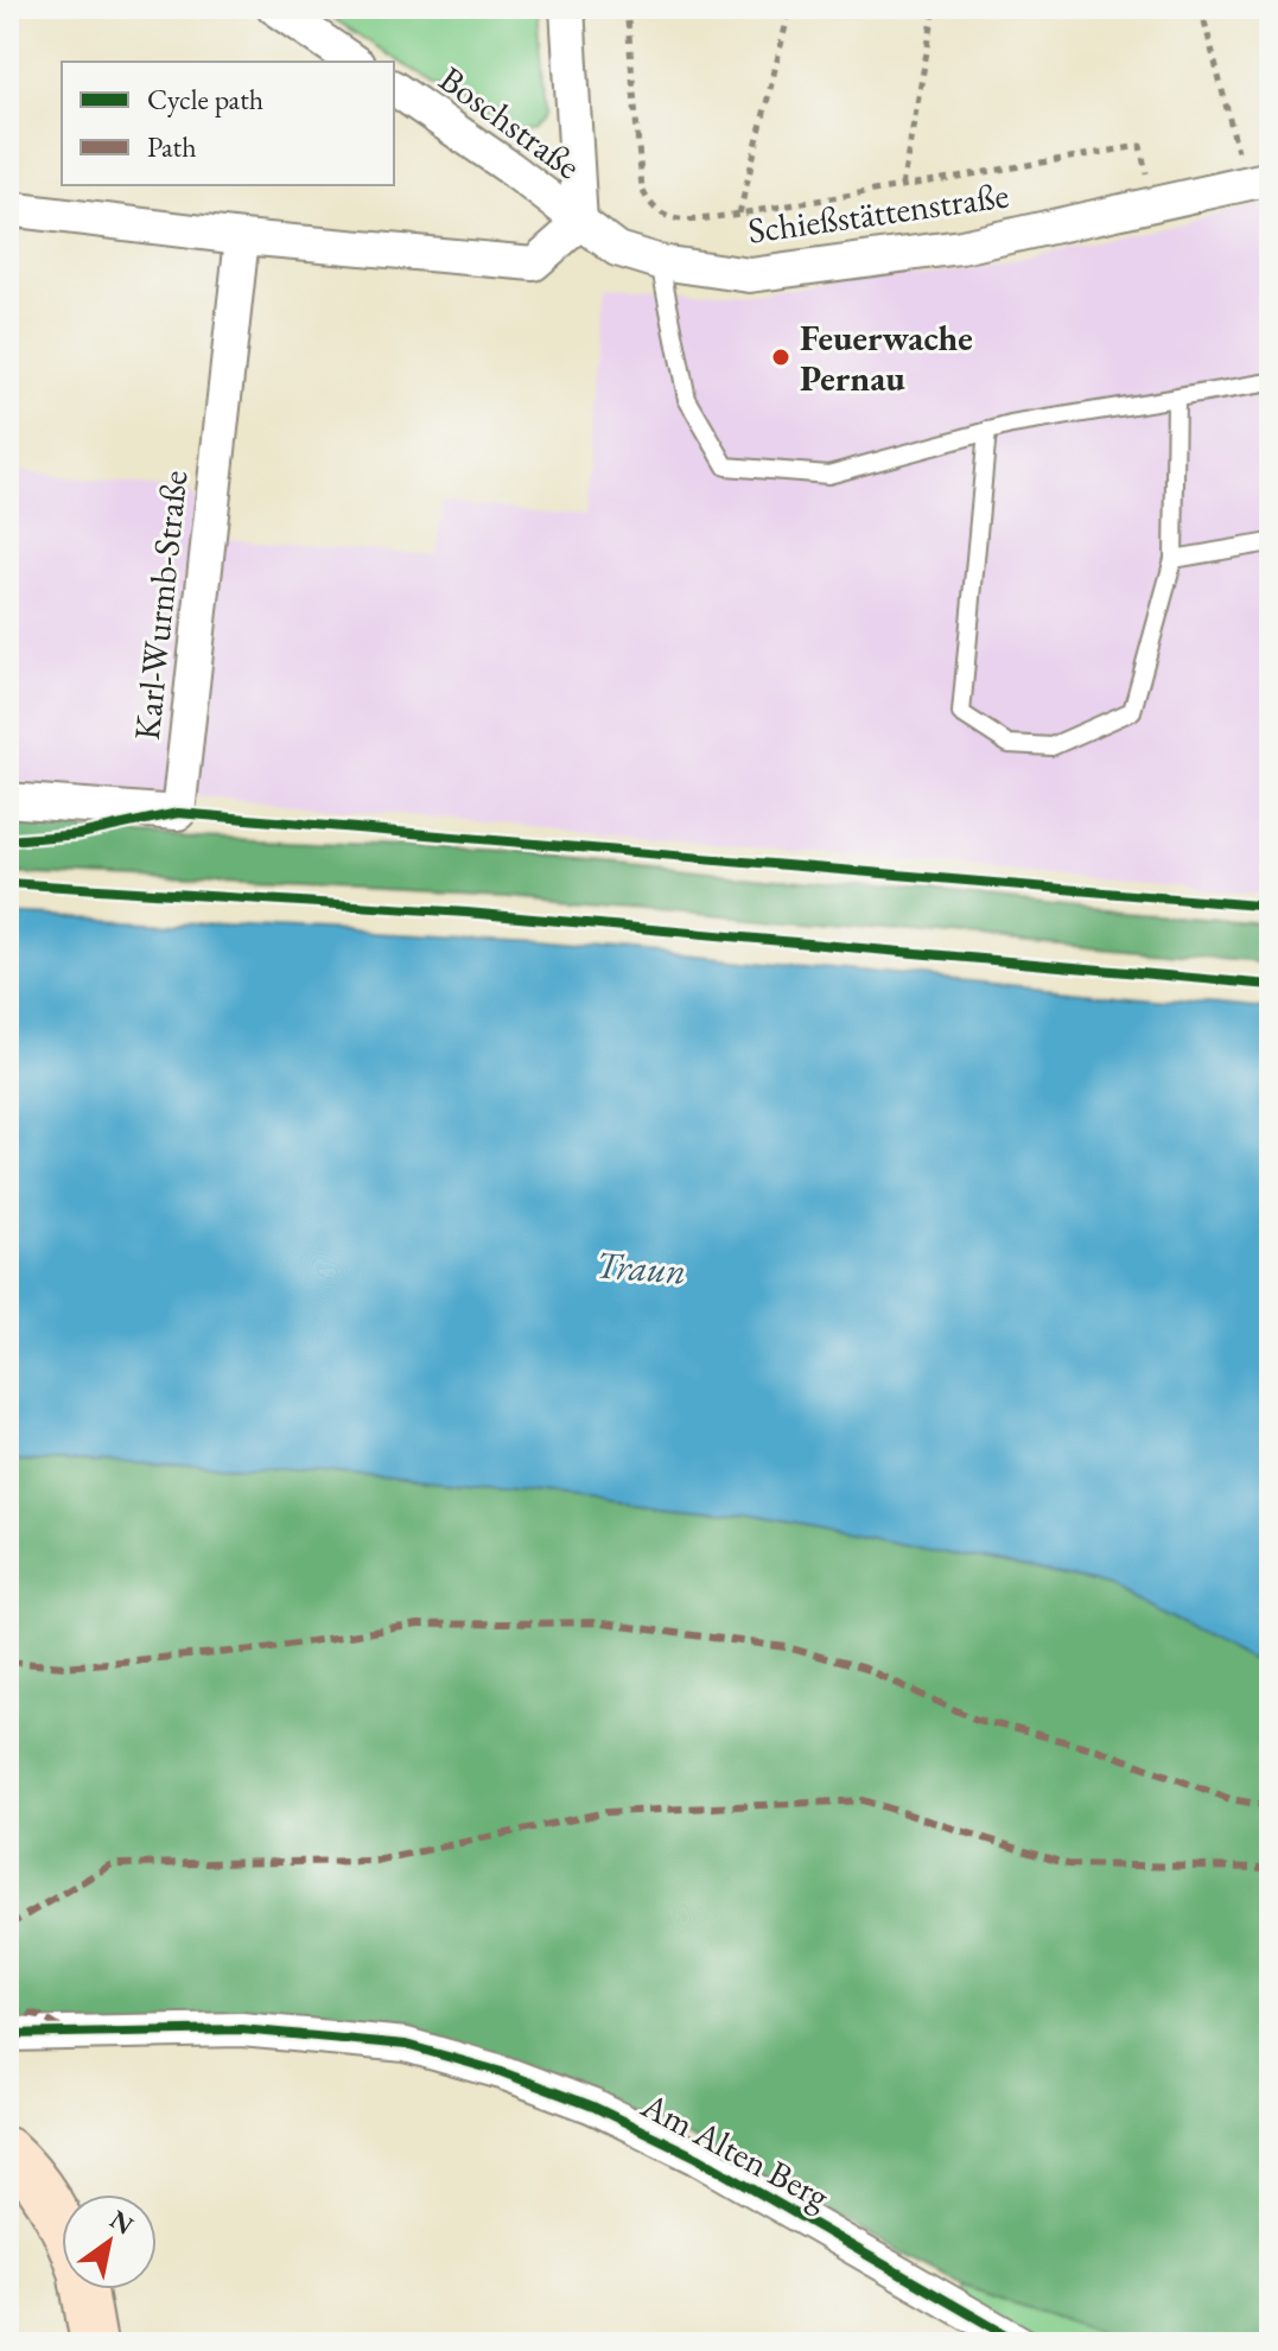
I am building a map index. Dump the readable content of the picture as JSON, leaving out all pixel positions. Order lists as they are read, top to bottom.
{
  "streets": {
    "street": [
      "Boschstraße",
      "Schießstättenstraße",
      "Karl-Wurmb-Straße",
      "Am Alten Berg"
    ]
  },
  "crossings": [
    ["Boschstraße", "Schießstättenstraße"]
  ],
  "water": ["Traun"],
  "places": ["Feuerwache Pernau"],
  "legend": ["Cycle path", "Path"],
  "north": "top right"
}
